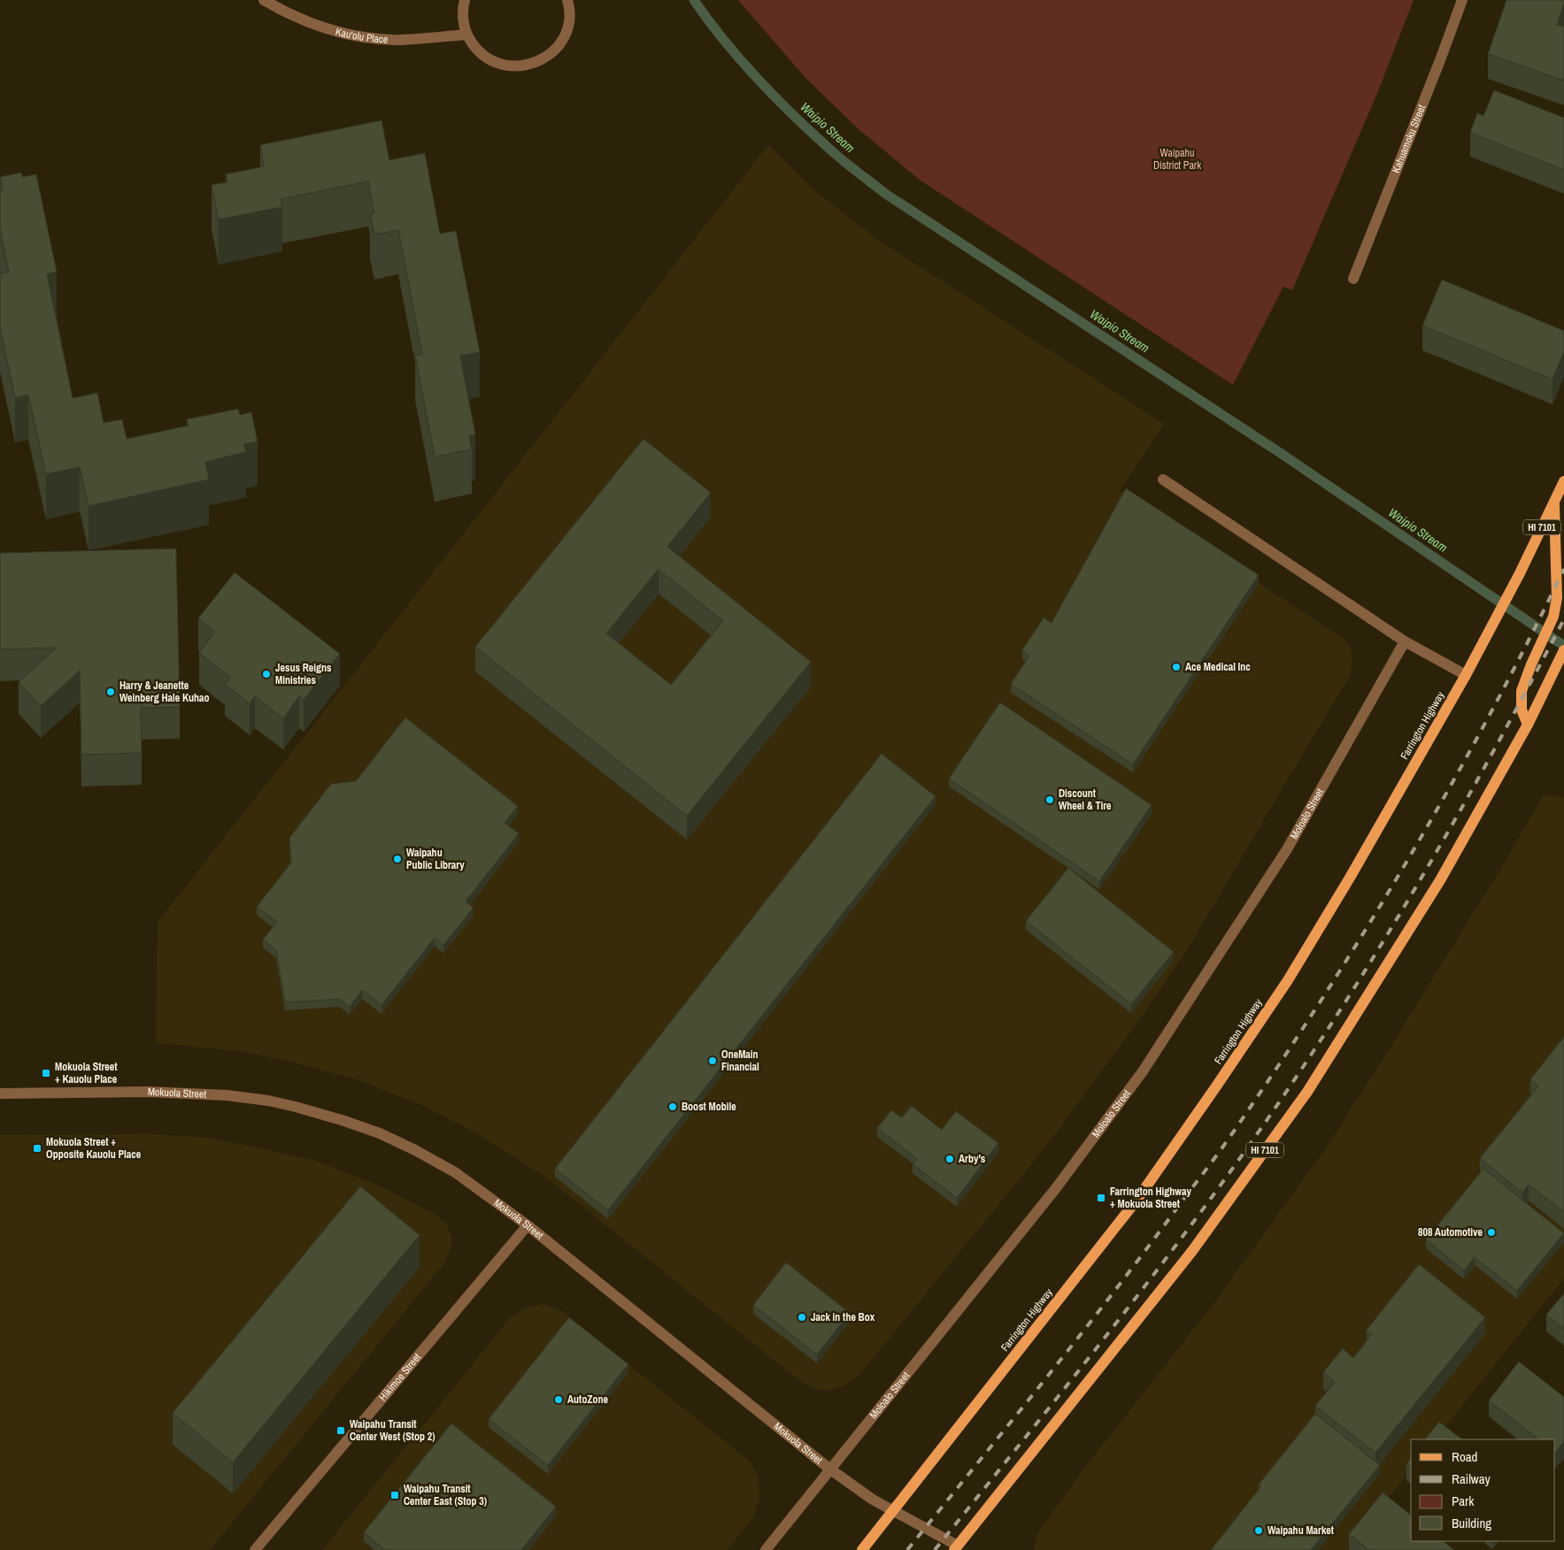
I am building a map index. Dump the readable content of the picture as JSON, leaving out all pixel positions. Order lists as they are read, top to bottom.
{
  "streets": {
    "main road": ["HI 7101", "Farrington Highway"],
    "street": [
      "Kau'olu Place",
      "Kahuamoku Street",
      "Moloalo Street",
      "Mokuola Street",
      "Hikimoe Street"
    ]
  },
  "crossings": [
    ["HI 7101", "Mokuola Street"],
    ["Farrington Highway", "Mokuola Street"],
    ["Moloalo Street", "Mokuola Street"],
    ["Mokuola Street", "Hikimoe Street"]
  ],
  "water": ["Waipio Stream"],
  "parks": ["Waipahu District Park"],
  "places": {
    "other": [
      "Ace Medical Inc",
      "Jesus Reigns Ministries",
      "Harry & Jeanette Weinberg Hale Kuhao",
      "Discount Wheel & Tire",
      "Waipahu Public Library",
      "OneMain Financial",
      "Boost Mobile",
      "Arby's",
      "808 Automotive",
      "Jack in the Box",
      "AutoZone",
      "Waipahu Market"
    ],
    "transit": [
      "Mokuola Street + Kauolu Place",
      "Mokuola Street + Opposite Kauolu Place",
      "Farrington Highway + Mokuola Street",
      "Waipahu Transit Center West (Stop 2)",
      "Waipahu Transit Center East (Stop 3)"
    ]
  },
  "legend": [
    "Road",
    "Railway",
    "Park",
    "Building"
  ]
}
